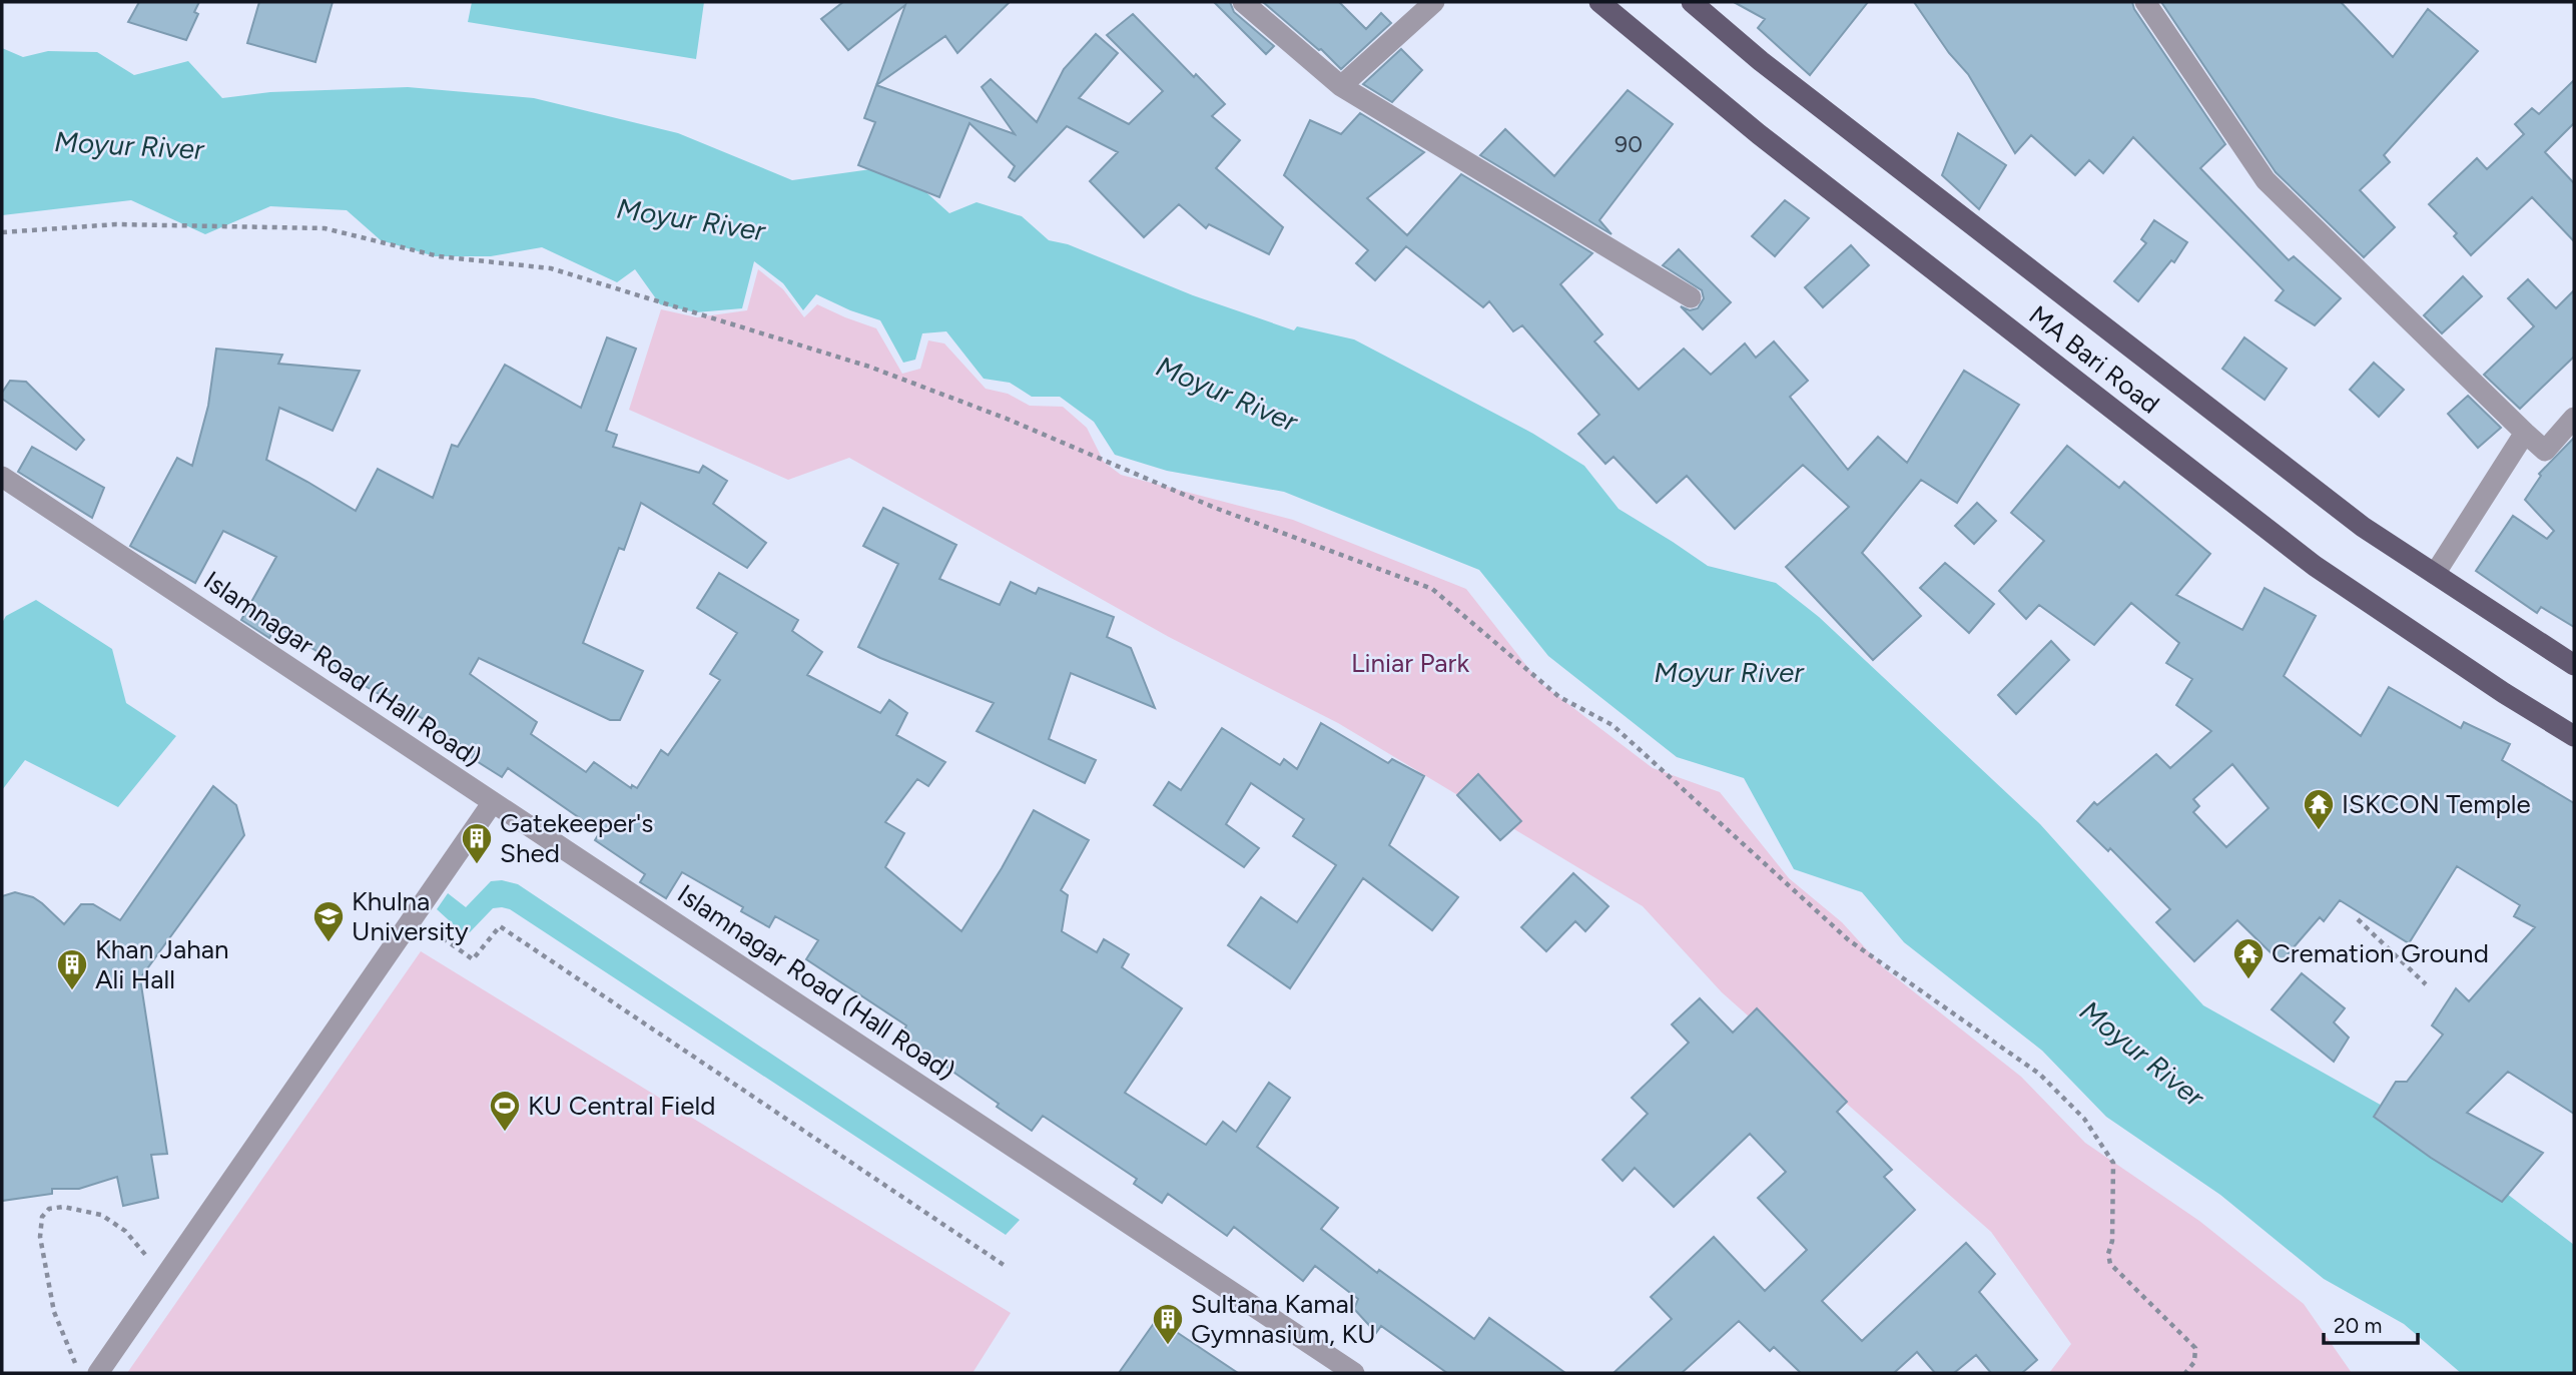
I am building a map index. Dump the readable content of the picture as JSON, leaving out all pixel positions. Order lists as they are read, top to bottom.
{
  "streets": {
    "main road": ["MA Bari Road"],
    "street": ["Islamnagar Road (Hall Road)"]
  },
  "water": ["Moyur River"],
  "parks": ["Liniar Park"],
  "places": {
    "temple": ["ISKCON Temple", "Cremation Ground"],
    "building": ["Gatekeeper's Shed", "Khan Jahan Ali Hall", "Sultana Kamal Gymnasium, KU"],
    "school or university": ["Khulna University"],
    "sports": ["KU Central Field"]
  },
  "house_numbers": ["90"],
  "scale_bar": "20 m"
}
